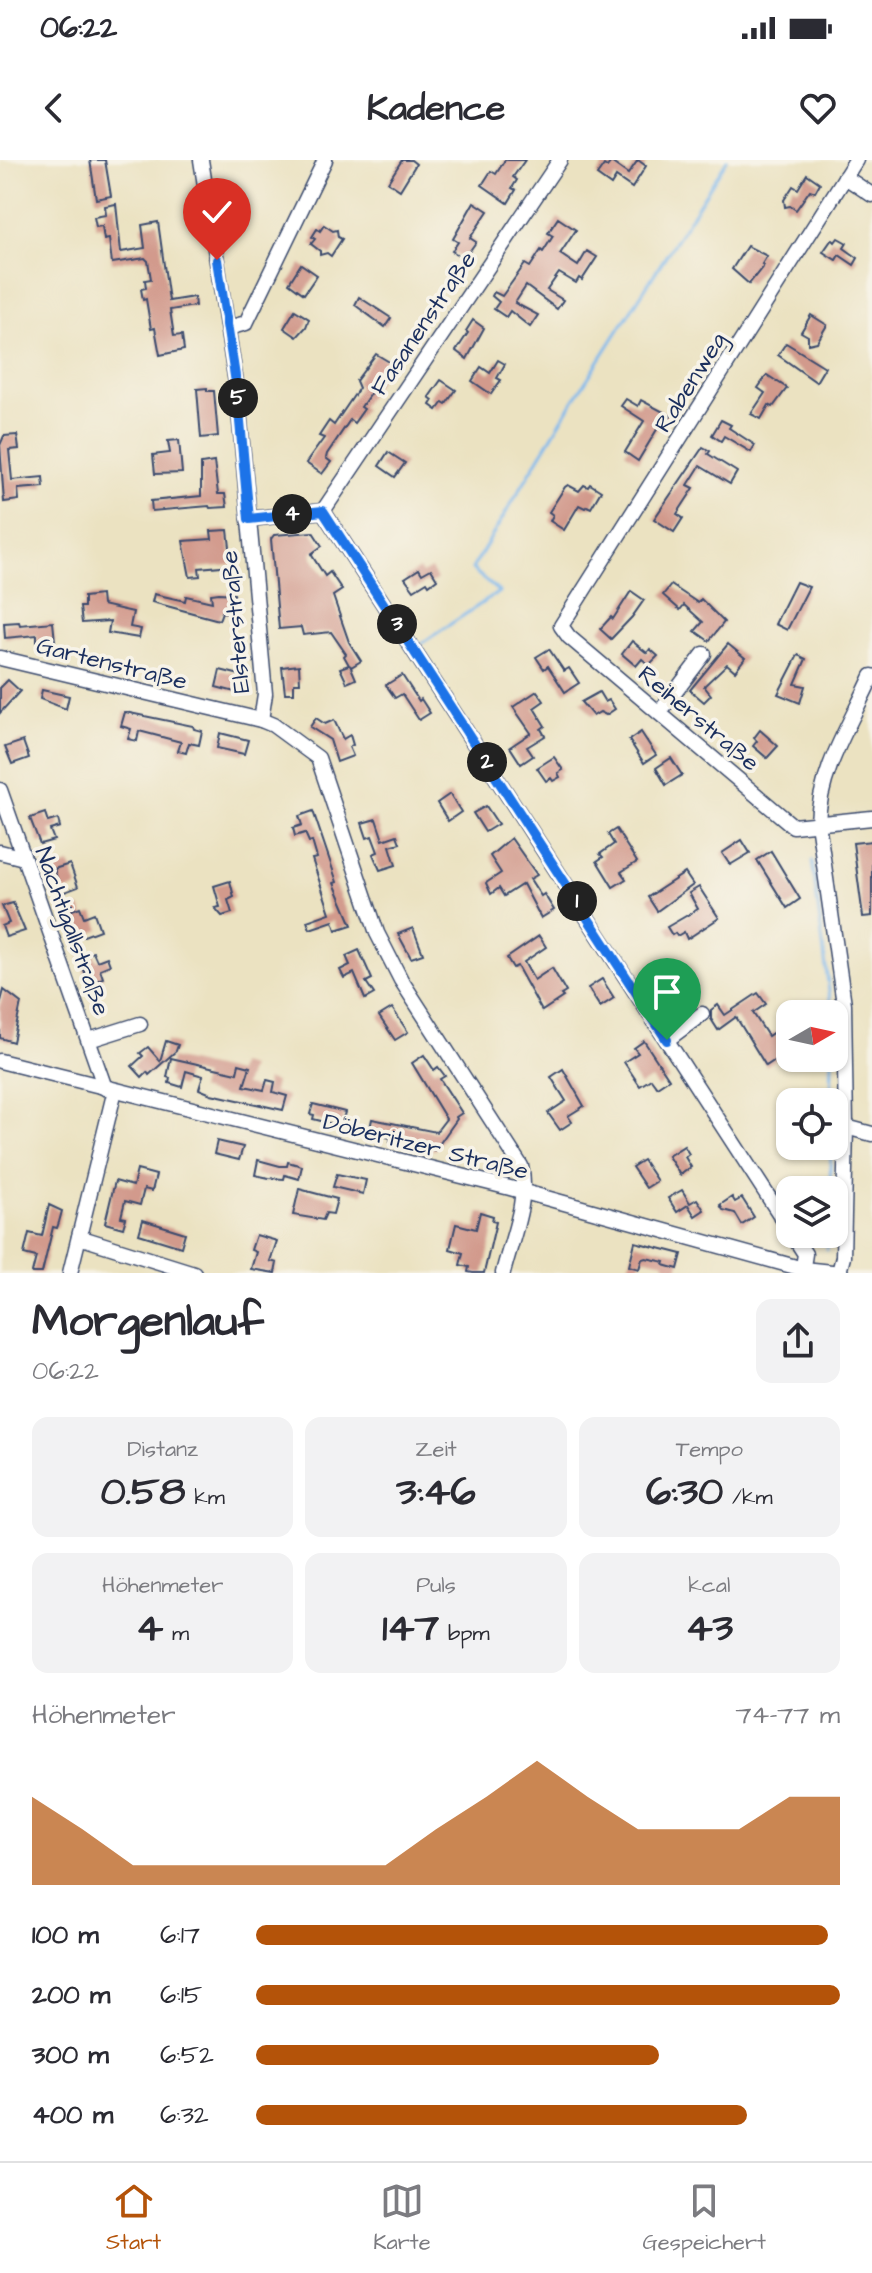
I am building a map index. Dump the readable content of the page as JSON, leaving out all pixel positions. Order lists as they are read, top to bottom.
{
  "streets": {
    "street": [
      "Fasanenstraße",
      "Rabenweg",
      "Elsterstraße",
      "Gartenstraße",
      "Reiherstraße",
      "Nachtigallstraße",
      "Döberitzer Straße"
    ]
  },
  "crossings": [
    ["Rabenweg", "Reiherstraße"],
    ["Elsterstraße", "Gartenstraße"],
    ["Elsterstraße", "Döberitzer Straße"],
    ["Nachtigallstraße", "Döberitzer Straße"]
  ],
  "north": "right",
  "page": {
    "status": "06:22",
    "header": "Kadence",
    "pins": [
      "5",
      "4",
      "3",
      "2",
      "1"
    ],
    "heading": ["Morgenlauf", "06:22"],
    "stats": [
      ["Distanz", "0.58 km"],
      ["Zeit", "3:46"],
      ["Tempo", "6:30 /km"],
      ["Höhenmeter", "4 m"],
      ["Puls", "147 bpm"],
      ["kcal", "43"]
    ],
    "chart": ["Höhenmeter", "74–77 m"],
    "list": [
      {
        "name": "100 m",
        "note": "6:17"
      },
      {
        "name": "200 m",
        "note": "6:15"
      },
      {
        "name": "300 m",
        "note": "6:52"
      },
      {
        "name": "400 m",
        "note": "6:32"
      }
    ],
    "tabs": ["Start", "Karte", "Gespeichert"]
  }
}
